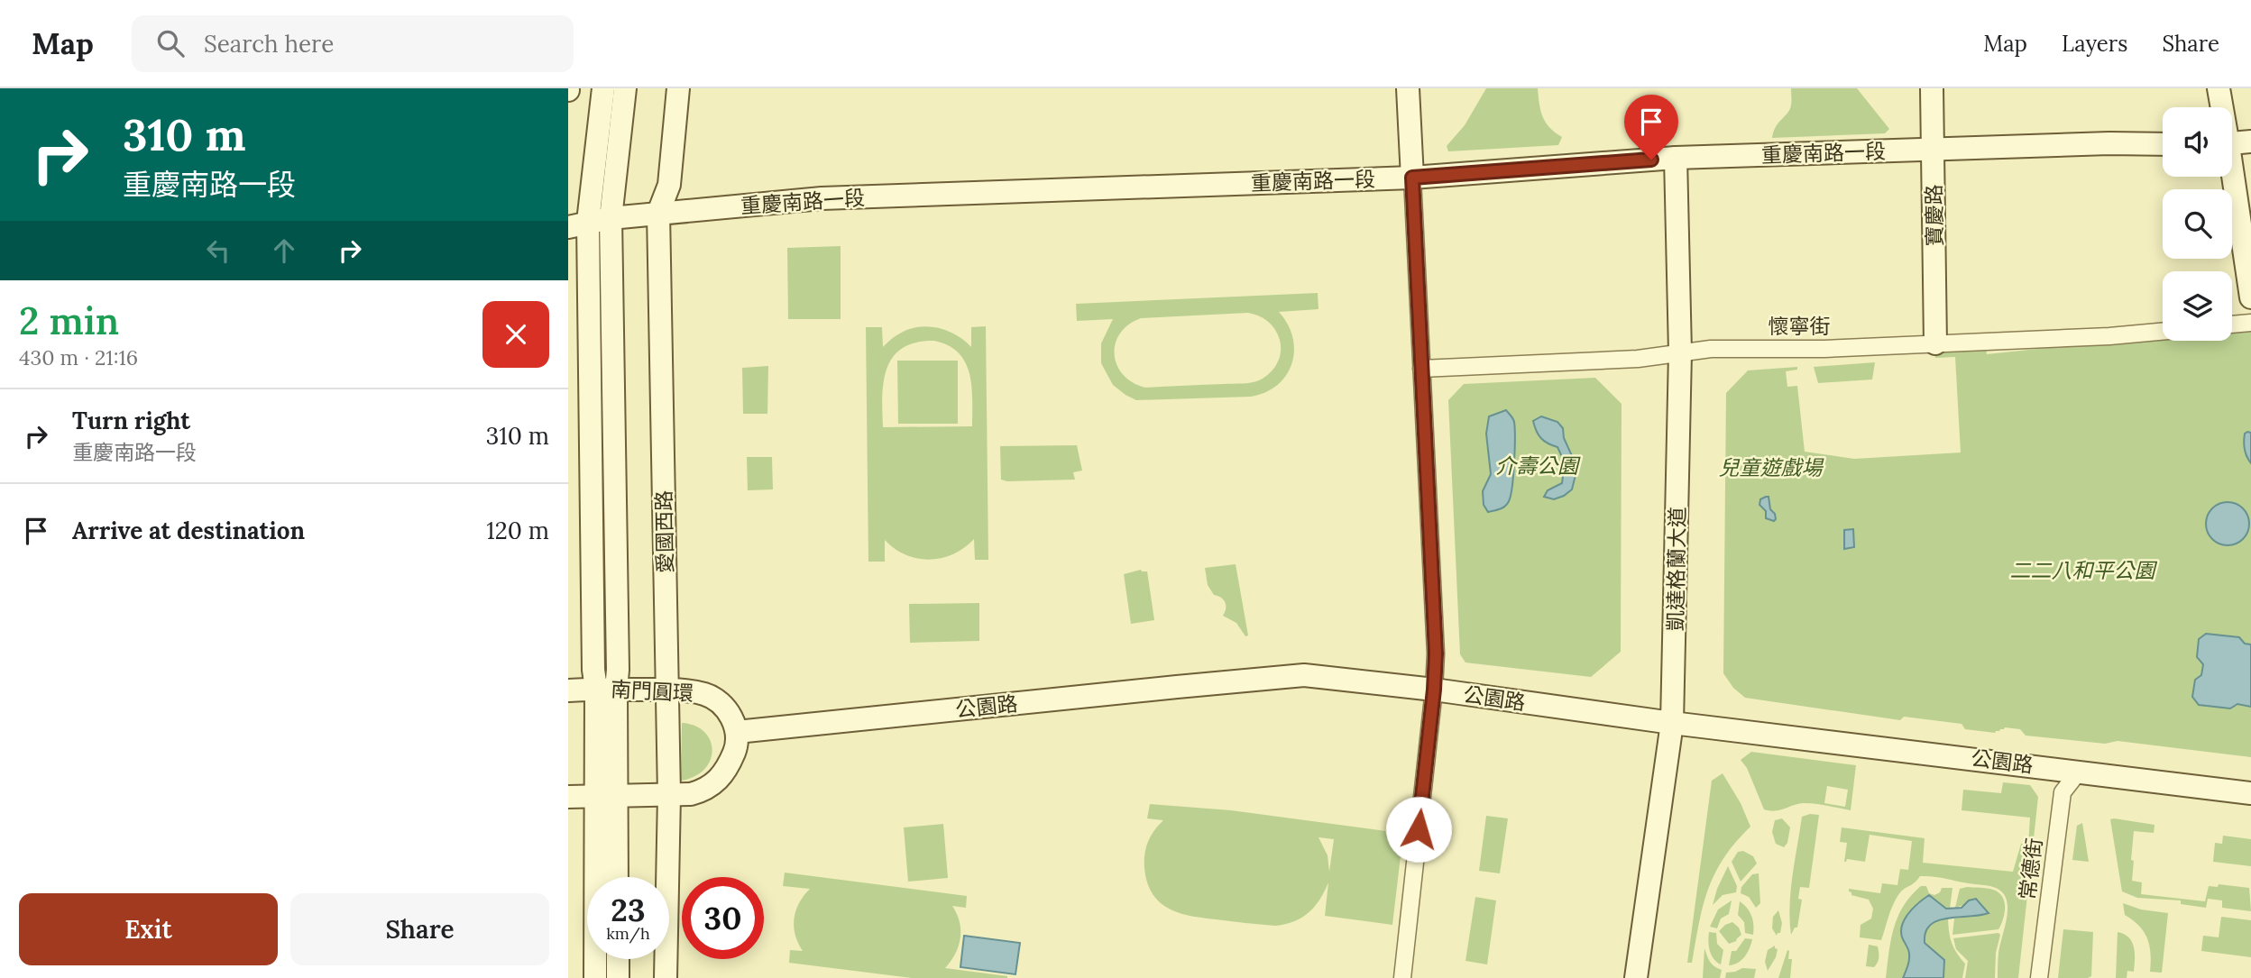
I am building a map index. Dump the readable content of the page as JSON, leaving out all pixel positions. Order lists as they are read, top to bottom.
{
  "streets": {
    "street": [
      "重慶南路一段",
      "寶慶路",
      "懷寧街",
      "愛國西路",
      "凱達格蘭大道",
      "南門圓環",
      "公園路",
      "常德街"
    ]
  },
  "crossings": [
    ["重慶南路一段", "寶慶路"],
    ["重慶南路一段", "愛國西路"],
    ["重慶南路一段", "凱達格蘭大道"],
    ["寶慶路", "懷寧街"],
    ["懷寧街", "凱達格蘭大道"],
    ["愛國西路", "南門圓環"],
    ["凱達格蘭大道", "公園路"],
    ["南門圓環", "公園路"],
    ["公園路", "常德街"]
  ],
  "parks": ["介壽公園", "兒童遊戲場", "二二八和平公園"],
  "page": {
    "header": "Map",
    "search": "Search here",
    "nav": ["Map", "Layers", "Share"],
    "turn": ["310 m", "重慶南路一段"],
    "heading": ["2 min", "430 m · 21:16"],
    "list": [
      {
        "name": "Turn right",
        "note": "重慶南路一段",
        "value": "310 m"
      },
      {
        "name": "Arrive at destination",
        "value": "120 m"
      }
    ],
    "speed": "23 km/h",
    "limit": "30",
    "buttons": ["Exit", "Share"]
  }
}
